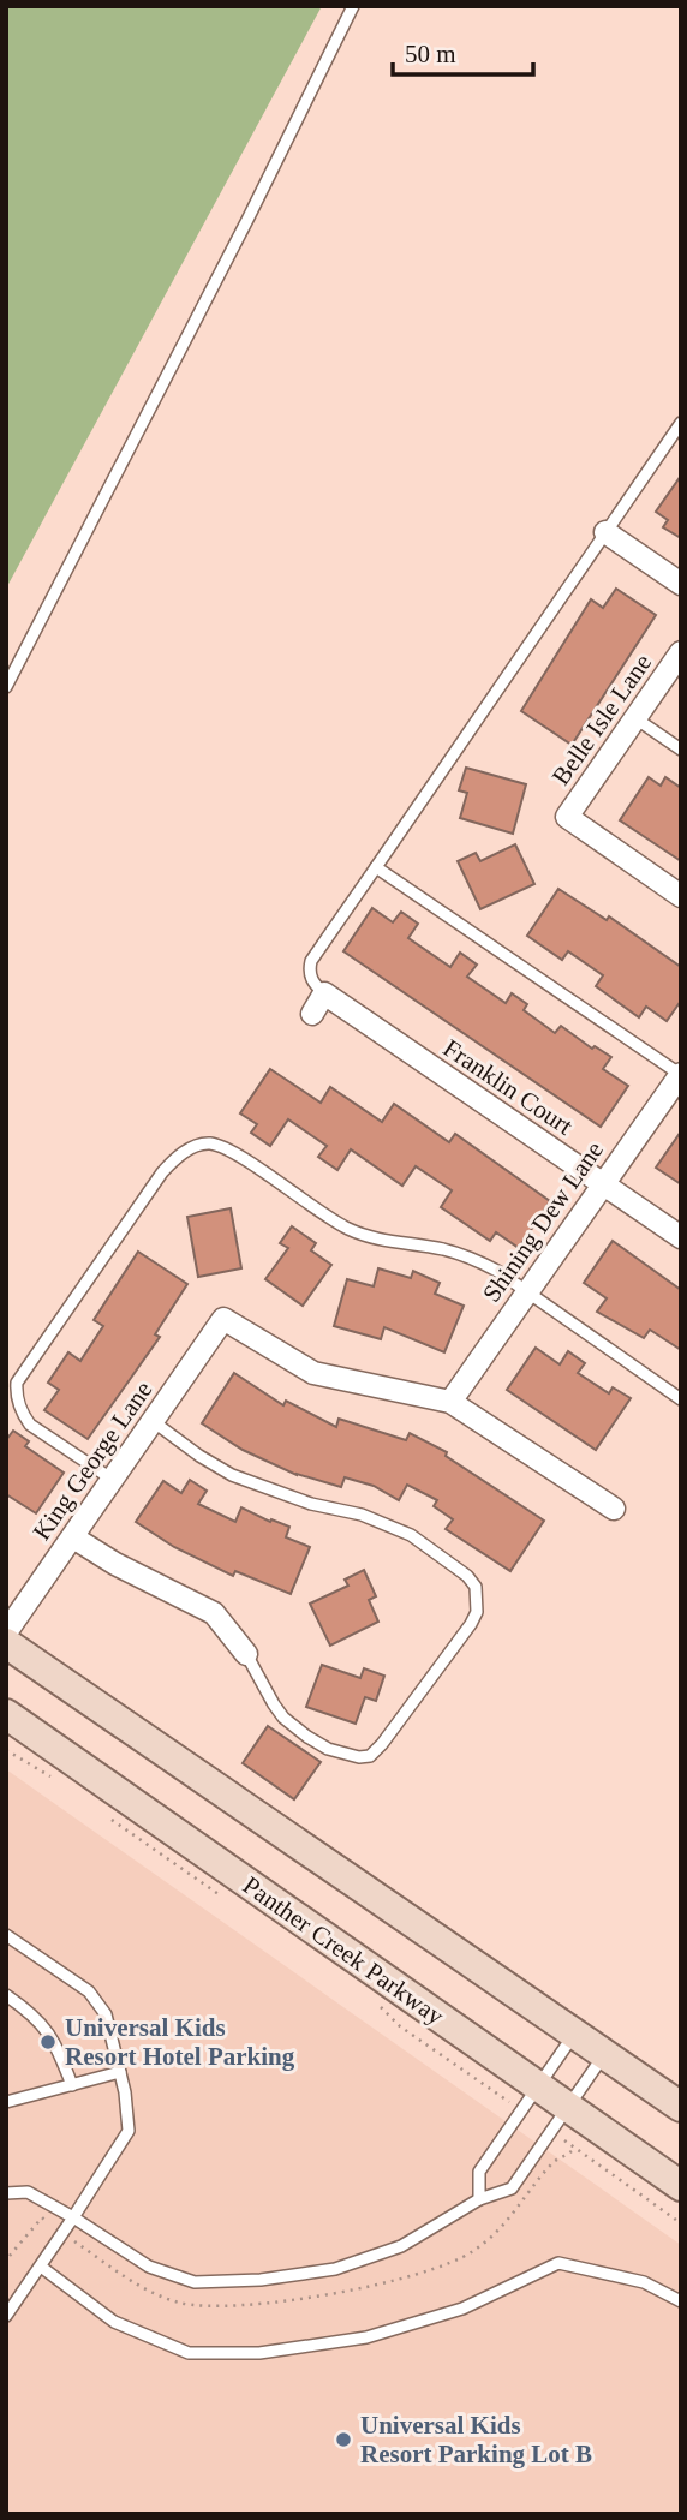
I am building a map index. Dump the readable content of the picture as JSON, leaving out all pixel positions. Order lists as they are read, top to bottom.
{
  "streets": {
    "main road": ["Panther Creek Parkway"],
    "street": [
      "Belle Isle Lane",
      "Franklin Court",
      "Shining Dew Lane",
      "King George Lane"
    ]
  },
  "crossings": [
    ["Franklin Court", "Shining Dew Lane"],
    ["Shining Dew Lane", "King George Lane"]
  ],
  "places": ["Universal Kids Resort Hotel Parking", "Universal Kids Resort Parking Lot B"],
  "scale_bar": "50 m"
}
